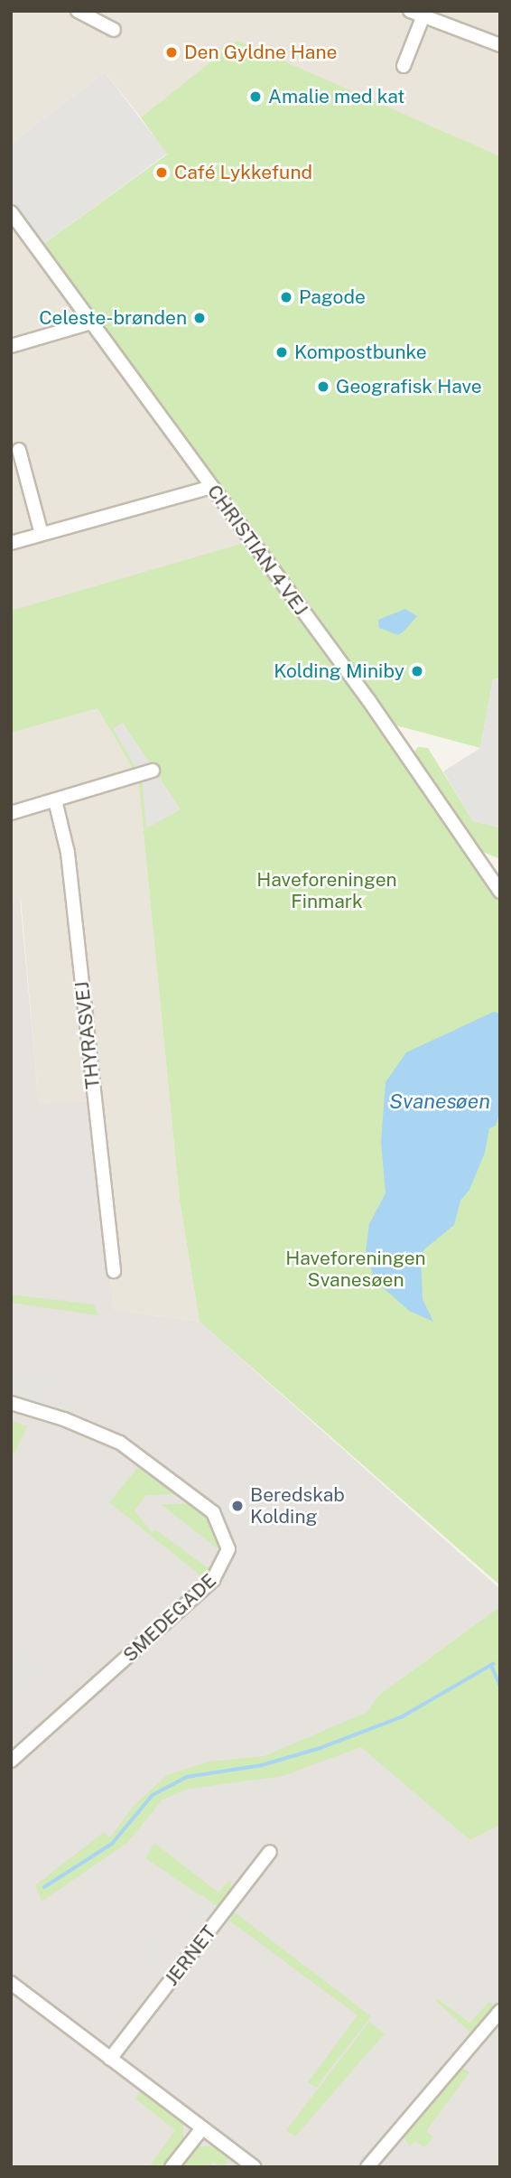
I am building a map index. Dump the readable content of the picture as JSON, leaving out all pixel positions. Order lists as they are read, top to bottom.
{
  "streets": {
    "street": [
      "CHRISTIAN 4 VEJ",
      "THYRASVEJ",
      "SMEDEGADE",
      "JERNET"
    ]
  },
  "water": ["Svanesøen"],
  "parks": ["Haveforeningen Finmark", "Haveforeningen Svanesøen"],
  "places": [
    "Den Gyldne Hane",
    "Amalie med kat",
    "Café Lykkefund",
    "Pagode",
    "Celeste-brønden",
    "Kompostbunke",
    "Geografisk Have",
    "Kolding Miniby",
    "Beredskab Kolding"
  ]
}
